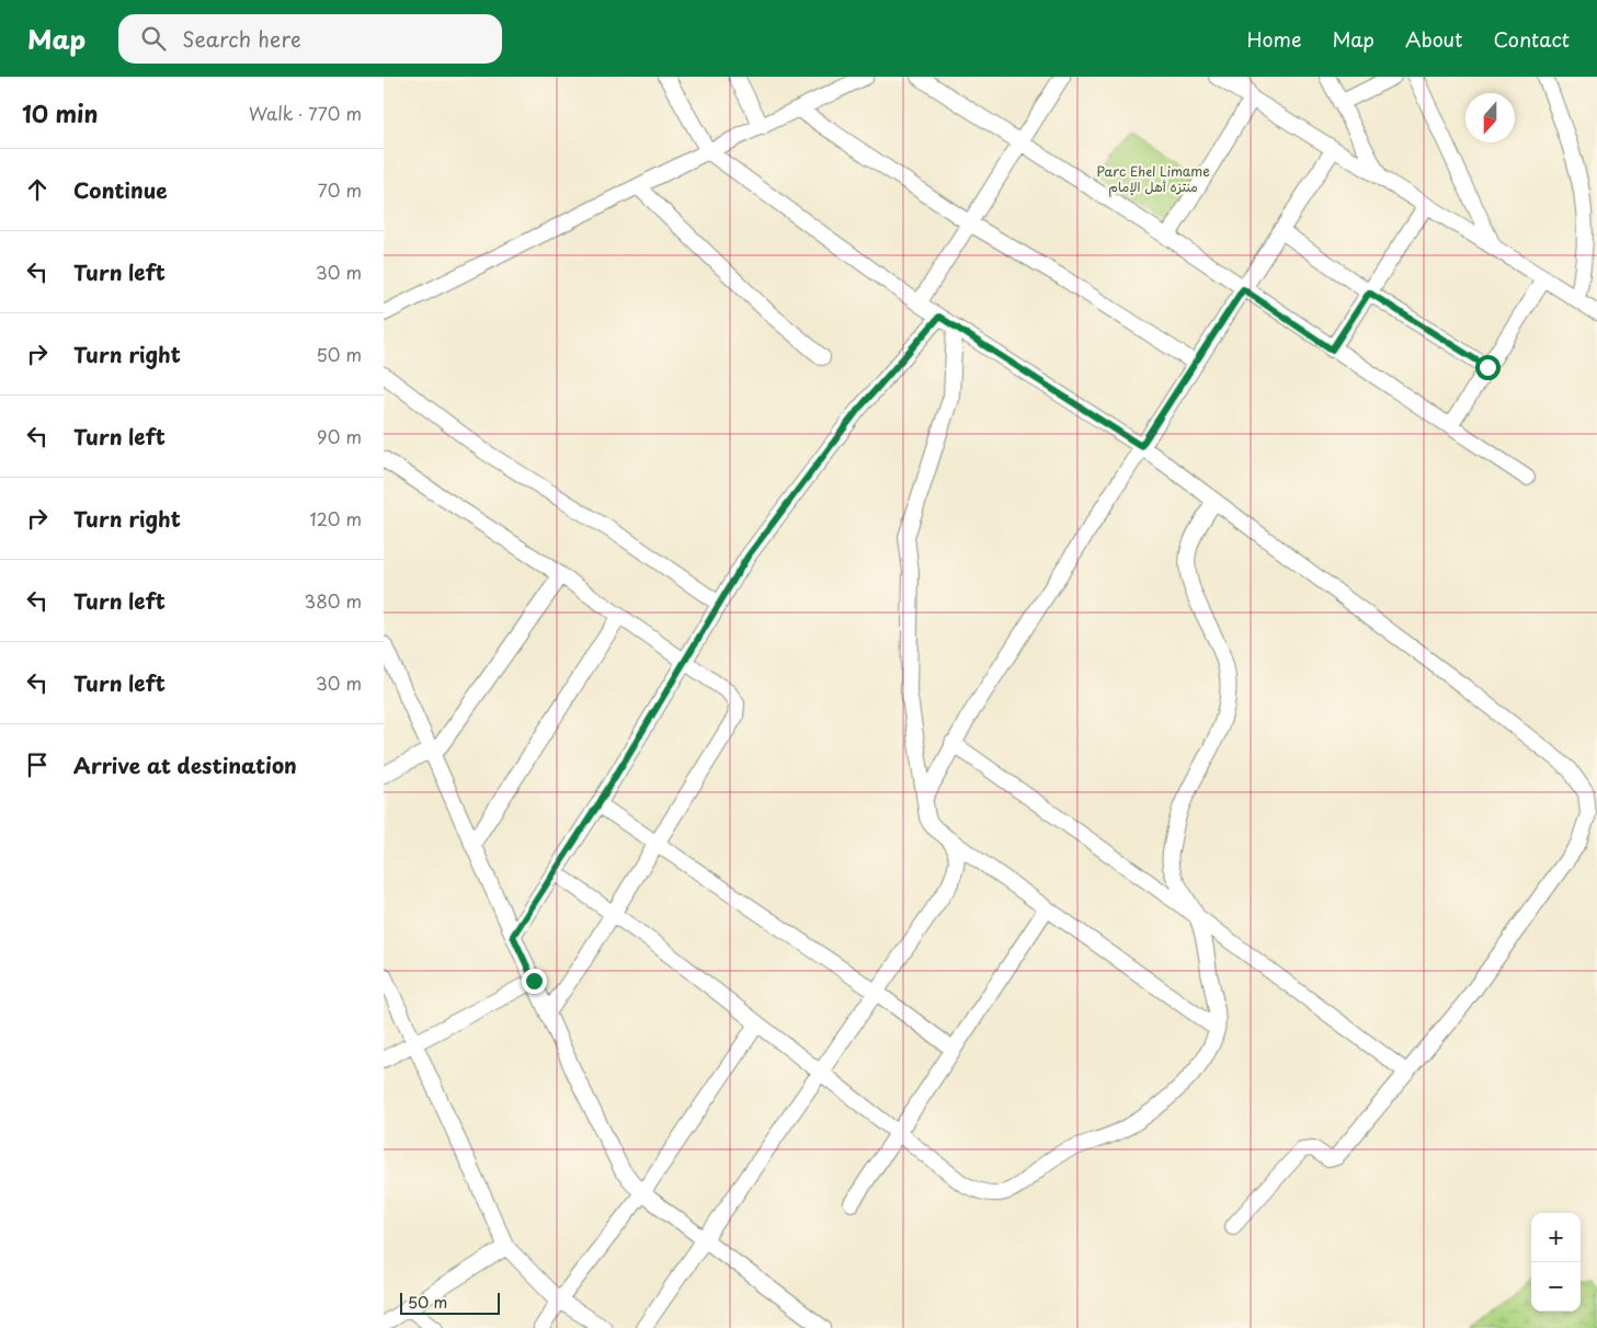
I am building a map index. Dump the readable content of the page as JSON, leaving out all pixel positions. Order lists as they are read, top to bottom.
{
  "parks": ["Parc Ehel Limame منتزه أهل الإمام"],
  "scale_bar": "50 m",
  "north": "bottom",
  "page": {
    "header": "Map",
    "search": "Search here",
    "nav": [
      "Home",
      "Map",
      "About",
      "Contact"
    ],
    "heading": ["10 min", "Walk · 770 m"],
    "list": [
      ["Continue", "70 m"],
      ["Turn left", "30 m"],
      ["Turn right", "50 m"],
      ["Turn left", "90 m"],
      ["Turn right", "120 m"],
      ["Turn left", "380 m"],
      ["Turn left", "30 m"],
      "Arrive at destination"
    ],
    "map_buttons": ["+", "−"],
    "scale": "50 m"
  }
}
